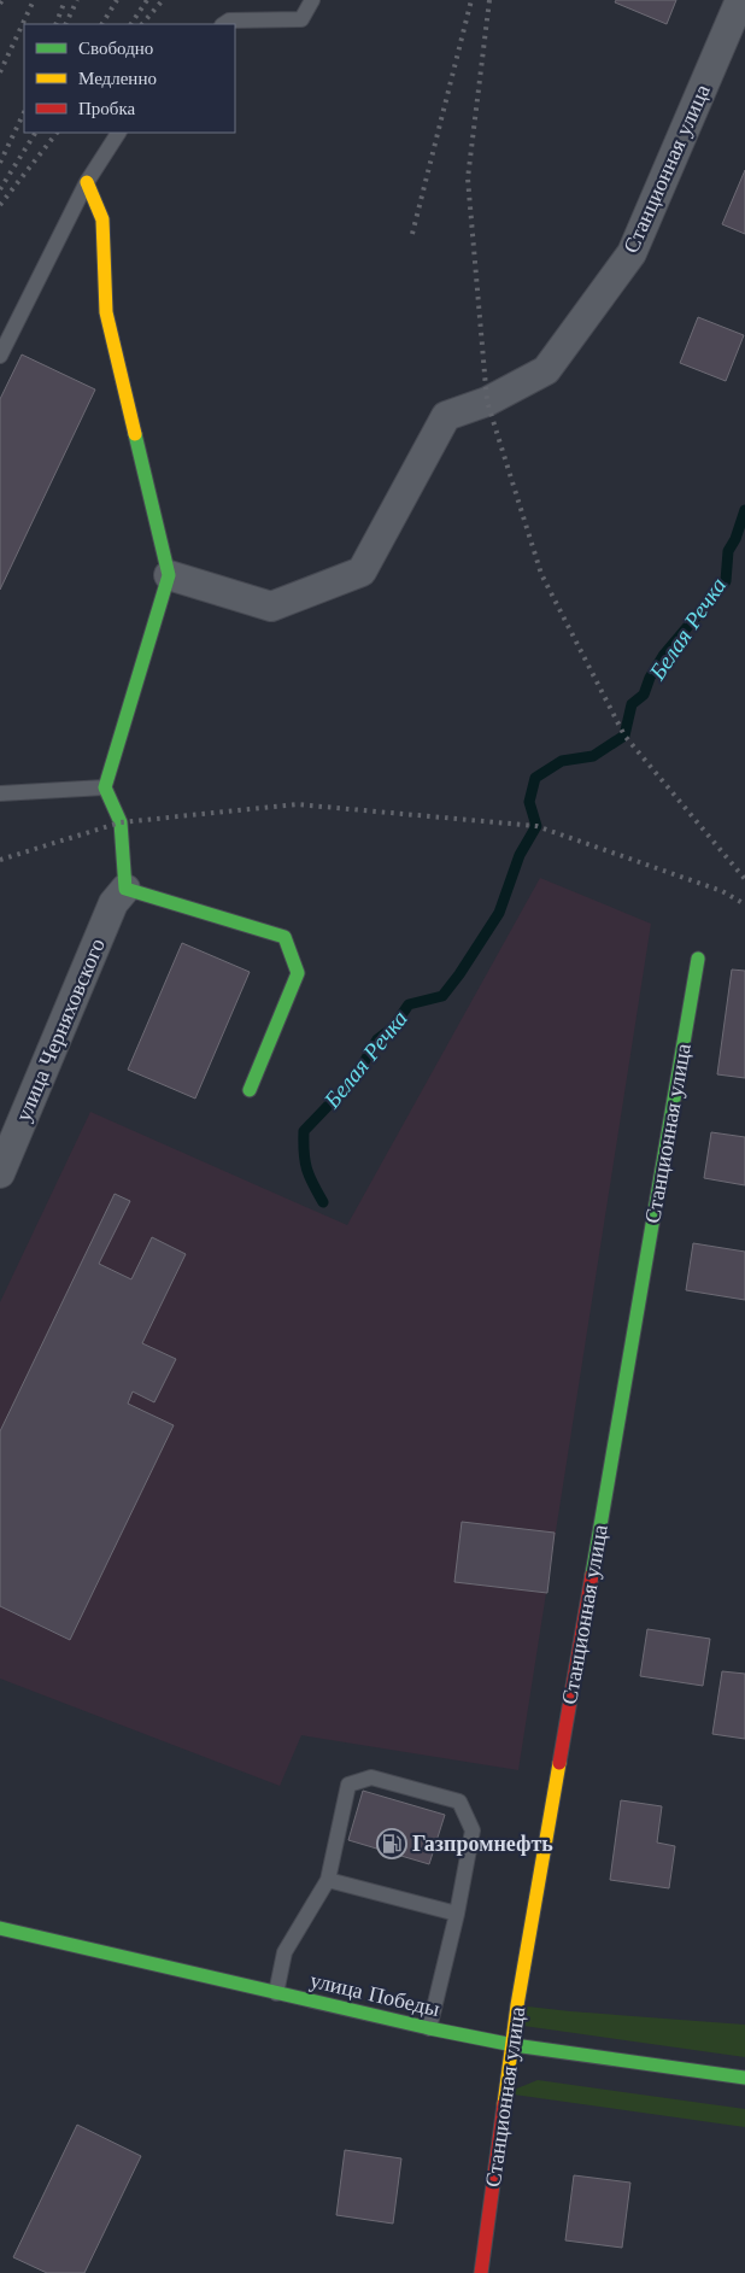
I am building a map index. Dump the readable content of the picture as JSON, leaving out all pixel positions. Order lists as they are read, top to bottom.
{
  "streets": {
    "street": ["Станционная улица", "улица Черняховского", "улица Победы"]
  },
  "crossings": [
    ["Станционная улица", "улица Победы"]
  ],
  "water": ["Белая Речка"],
  "places": {
    "fuel station": ["Газпромнефть"]
  },
  "legend": ["Свободно", "Медленно", "Пробка"]
}
